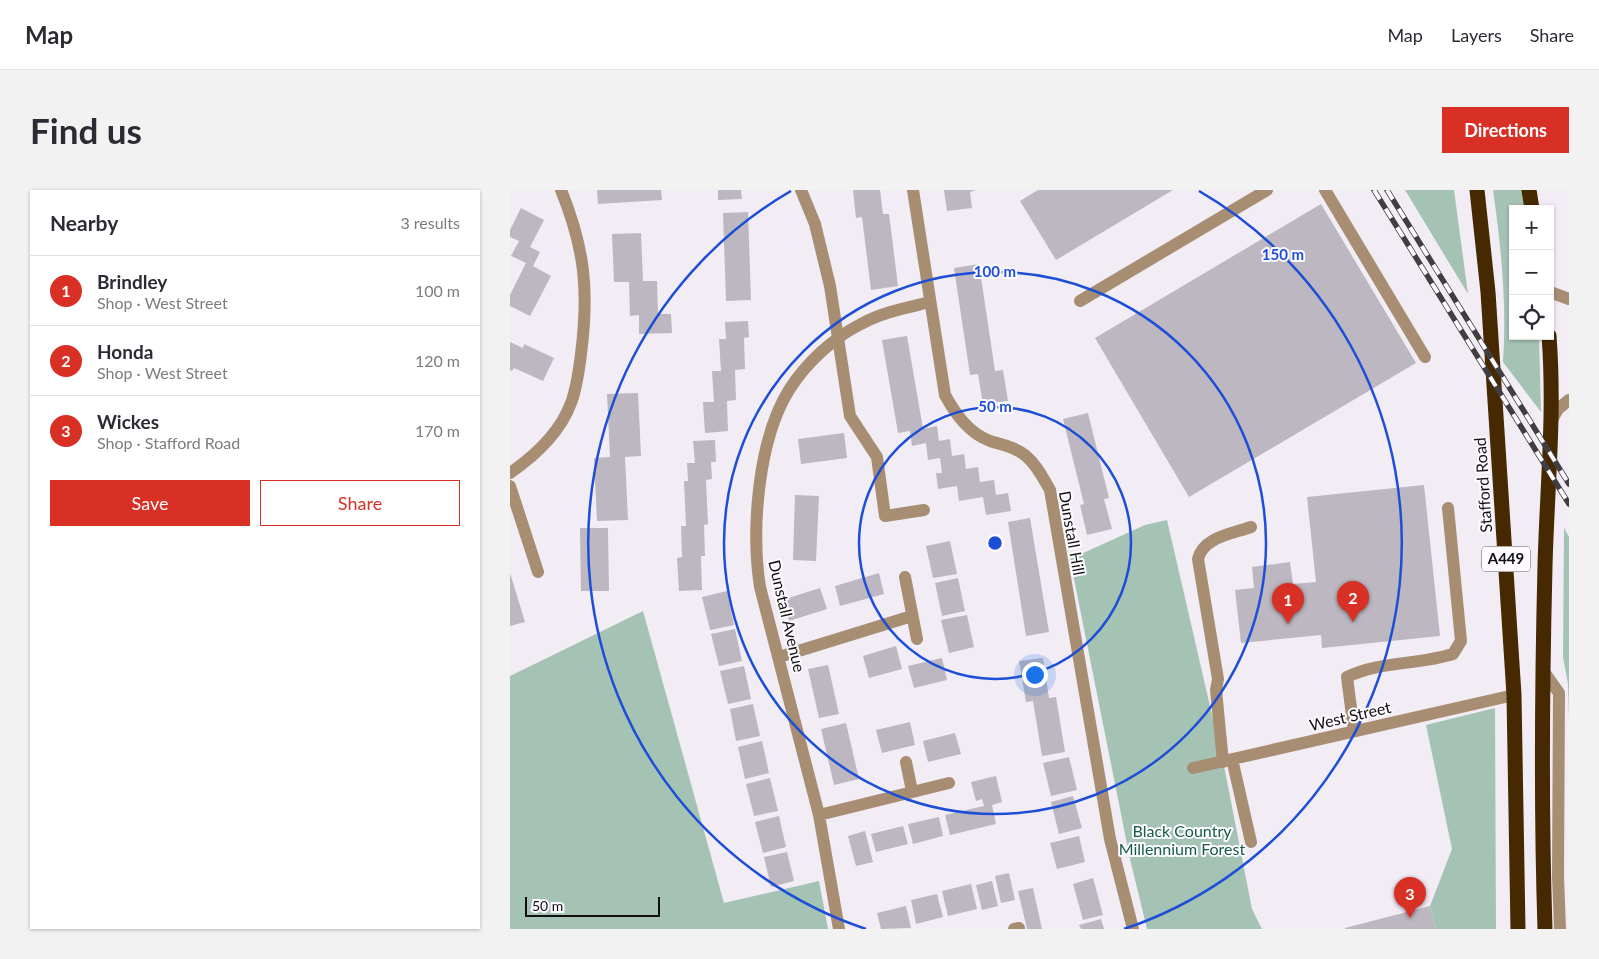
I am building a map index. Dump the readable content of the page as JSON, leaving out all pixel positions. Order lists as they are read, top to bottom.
{
  "streets": {
    "highway": ["Stafford Road", "A449"],
    "street": ["Dunstall Hill", "Dunstall Avenue", "West Street"]
  },
  "crossings": [
    ["Stafford Road", "West Street"],
    ["Dunstall Hill", "Dunstall Avenue"]
  ],
  "parks": ["Black Country Millennium Forest"],
  "scale_bar": "50 m",
  "page": {
    "header": "Map",
    "nav": ["Map", "Layers", "Share"],
    "buttons": [
      "Directions",
      ["Save", "Share"]
    ],
    "title": "Find us",
    "heading": ["Nearby", "3 results"],
    "map_buttons": ["+", "−"],
    "list": [
      {
        "mark": "1",
        "name": "Brindley",
        "note": "Shop · West Street",
        "value": "100 m"
      },
      {
        "mark": "2",
        "name": "Honda",
        "note": "Shop · West Street",
        "value": "120 m"
      },
      {
        "mark": "3",
        "name": "Wickes",
        "note": "Shop · Stafford Road",
        "value": "170 m"
      }
    ],
    "pins": ["2", "1", "3"],
    "scale": "50 m"
  },
  "rings": ["150 m", "100 m", "50 m"]
}
